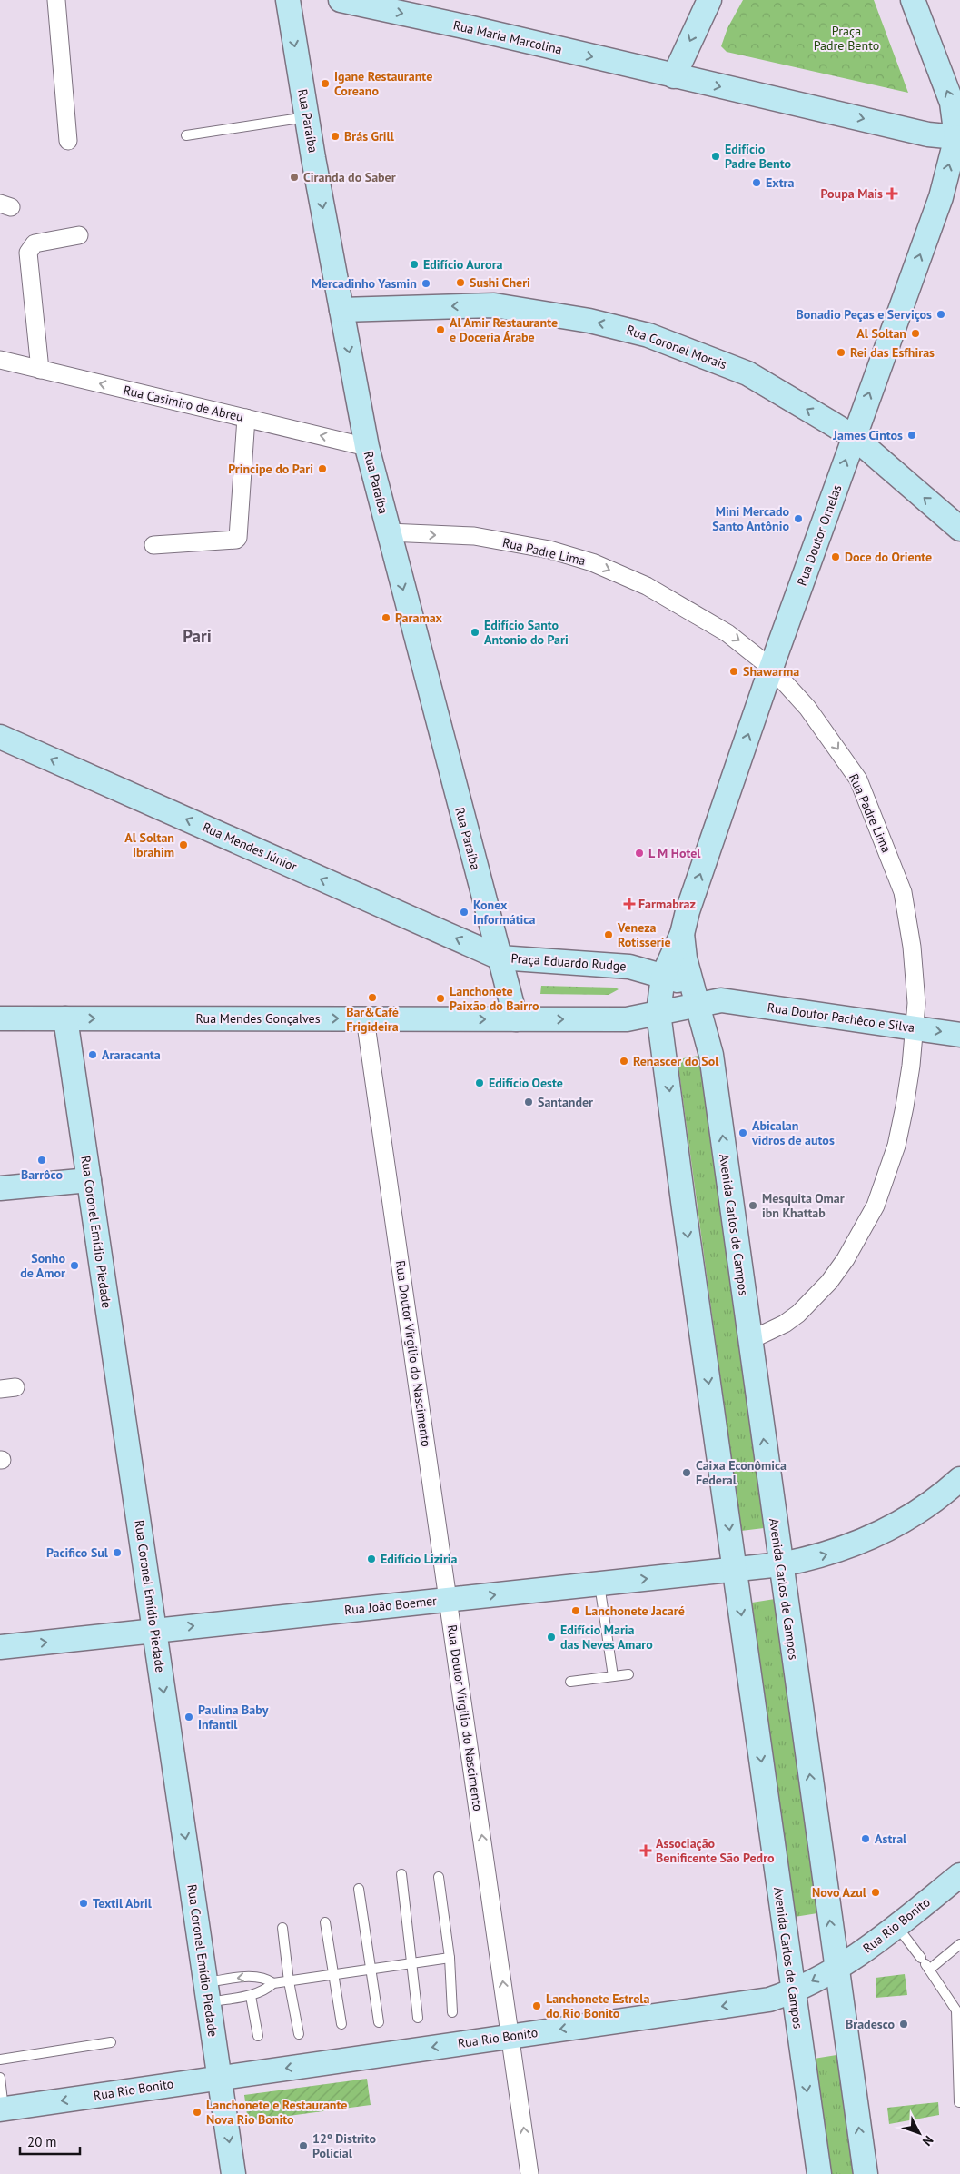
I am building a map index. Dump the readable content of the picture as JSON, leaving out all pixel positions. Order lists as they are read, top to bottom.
{
  "streets": {
    "main road": [
      "Rua Maria Marcolina",
      "Rua Paraíba",
      "Rua Coronel Morais",
      "Rua Doutor Ornelas",
      "Rua Mendes Júnior",
      "Praça Eduardo Rudge",
      "Rua Doutor Pachêco e Silva",
      "Rua Mendes Gonçalves",
      "Avenida Carlos de Campos",
      "Rua Coronel Emídio Piedade",
      "Rua João Boemer",
      "Rua Rio Bonito"
    ],
    "street": ["Rua Casimiro de Abreu", "Rua Padre Lima", "Rua Doutor Virgílio do Nascimento"]
  },
  "crossings": [
    ["Rua Paraíba", "Rua Coronel Morais"],
    ["Rua Paraíba", "Rua Casimiro de Abreu"],
    ["Rua Paraíba", "Rua Padre Lima"],
    ["Rua Paraíba", "Rua Mendes Júnior"],
    ["Rua Paraíba", "Praça Eduardo Rudge"],
    ["Rua Coronel Morais", "Rua Doutor Ornelas"],
    ["Rua Doutor Ornelas", "Rua Padre Lima"],
    ["Rua Doutor Ornelas", "Praça Eduardo Rudge"],
    ["Rua Doutor Ornelas", "Rua Doutor Pachêco e Silva"],
    ["Rua Doutor Ornelas", "Avenida Carlos de Campos"],
    ["Rua Padre Lima", "Rua Doutor Pachêco e Silva"],
    ["Rua Padre Lima", "Avenida Carlos de Campos"],
    ["Rua Mendes Júnior", "Praça Eduardo Rudge"],
    ["Praça Eduardo Rudge", "Rua Doutor Pachêco e Silva"],
    ["Praça Eduardo Rudge", "Rua Mendes Gonçalves"],
    ["Praça Eduardo Rudge", "Avenida Carlos de Campos"],
    ["Rua Doutor Pachêco e Silva", "Avenida Carlos de Campos"],
    ["Rua Mendes Gonçalves", "Rua Coronel Emídio Piedade"],
    ["Rua Mendes Gonçalves", "Rua Doutor Virgílio do Nascimento"],
    ["Avenida Carlos de Campos", "Rua João Boemer"],
    ["Avenida Carlos de Campos", "Rua Rio Bonito"],
    ["Rua Coronel Emídio Piedade", "Rua João Boemer"],
    ["Rua Coronel Emídio Piedade", "Rua Rio Bonito"],
    ["Rua Doutor Virgílio do Nascimento", "Rua João Boemer"],
    ["Rua Doutor Virgílio do Nascimento", "Rua Rio Bonito"]
  ],
  "one_way": [
    "Rua Maria Marcolina",
    "Rua Paraíba",
    "Rua Coronel Morais",
    "Rua Casimiro de Abreu",
    "Rua Doutor Ornelas",
    "Rua Padre Lima",
    "Rua Mendes Júnior",
    "Rua Mendes Gonçalves",
    "Rua Coronel Emídio Piedade",
    "Rua Doutor Virgílio do Nascimento",
    "Rua João Boemer",
    "Rua Rio Bonito"
  ],
  "districts": ["Pari"],
  "parks": ["Praça Padre Bento"],
  "places": {
    "other": [
      "Igane Restaurante Coreano",
      "Brás Grill",
      "Edifício Padre Bento",
      "Ciranda do Saber",
      "Extra",
      "Edifício Aurora",
      "Sushi Cheri",
      "Mercadinho Yasmin",
      "Bonadio Peças e Serviços",
      "Al Amir Restaurante e Doceria Árabe",
      "Al Soltan",
      "Rei das Esfhiras",
      "James Cintos",
      "Principe do Pari",
      "Mini Mercado Santo Antônio",
      "Doce do Oriente",
      "Paramax",
      "Edifício Santo Antonio do Pari",
      "Shawarma",
      "Al Soltan Ibrahim",
      "L M Hotel",
      "Konex Informática",
      "Veneza Rotisserie",
      "Bar&Café Frigideira",
      "Lanchonete Paixão do Bairro",
      "Araracanta",
      "Renascer do Sol",
      "Edifício Oeste",
      "Santander",
      "Abicalan vidros de autos",
      "Barrôco",
      "Mesquita Omar ibn Khattab",
      "Sonho de Amor",
      "Caixa Econômica Federal",
      "Pacifico Sul",
      "Edifício Liziria",
      "Lanchonete Jacaré",
      "Edifício Maria das Neves Amaro",
      "Paulina Baby Infantil",
      "Astral",
      "Novo Azul",
      "Textil Abril",
      "Lanchonete Estrela do Rio Bonito",
      "Bradesco",
      "Lanchonete e Restaurante Nova Rio Bonito",
      "12º Distrito Policial"
    ],
    "health": ["Poupa Mais", "Farmabraz", "Associação Benificente São Pedro"]
  },
  "scale_bar": "20 m",
  "north": "bottom right"
}
